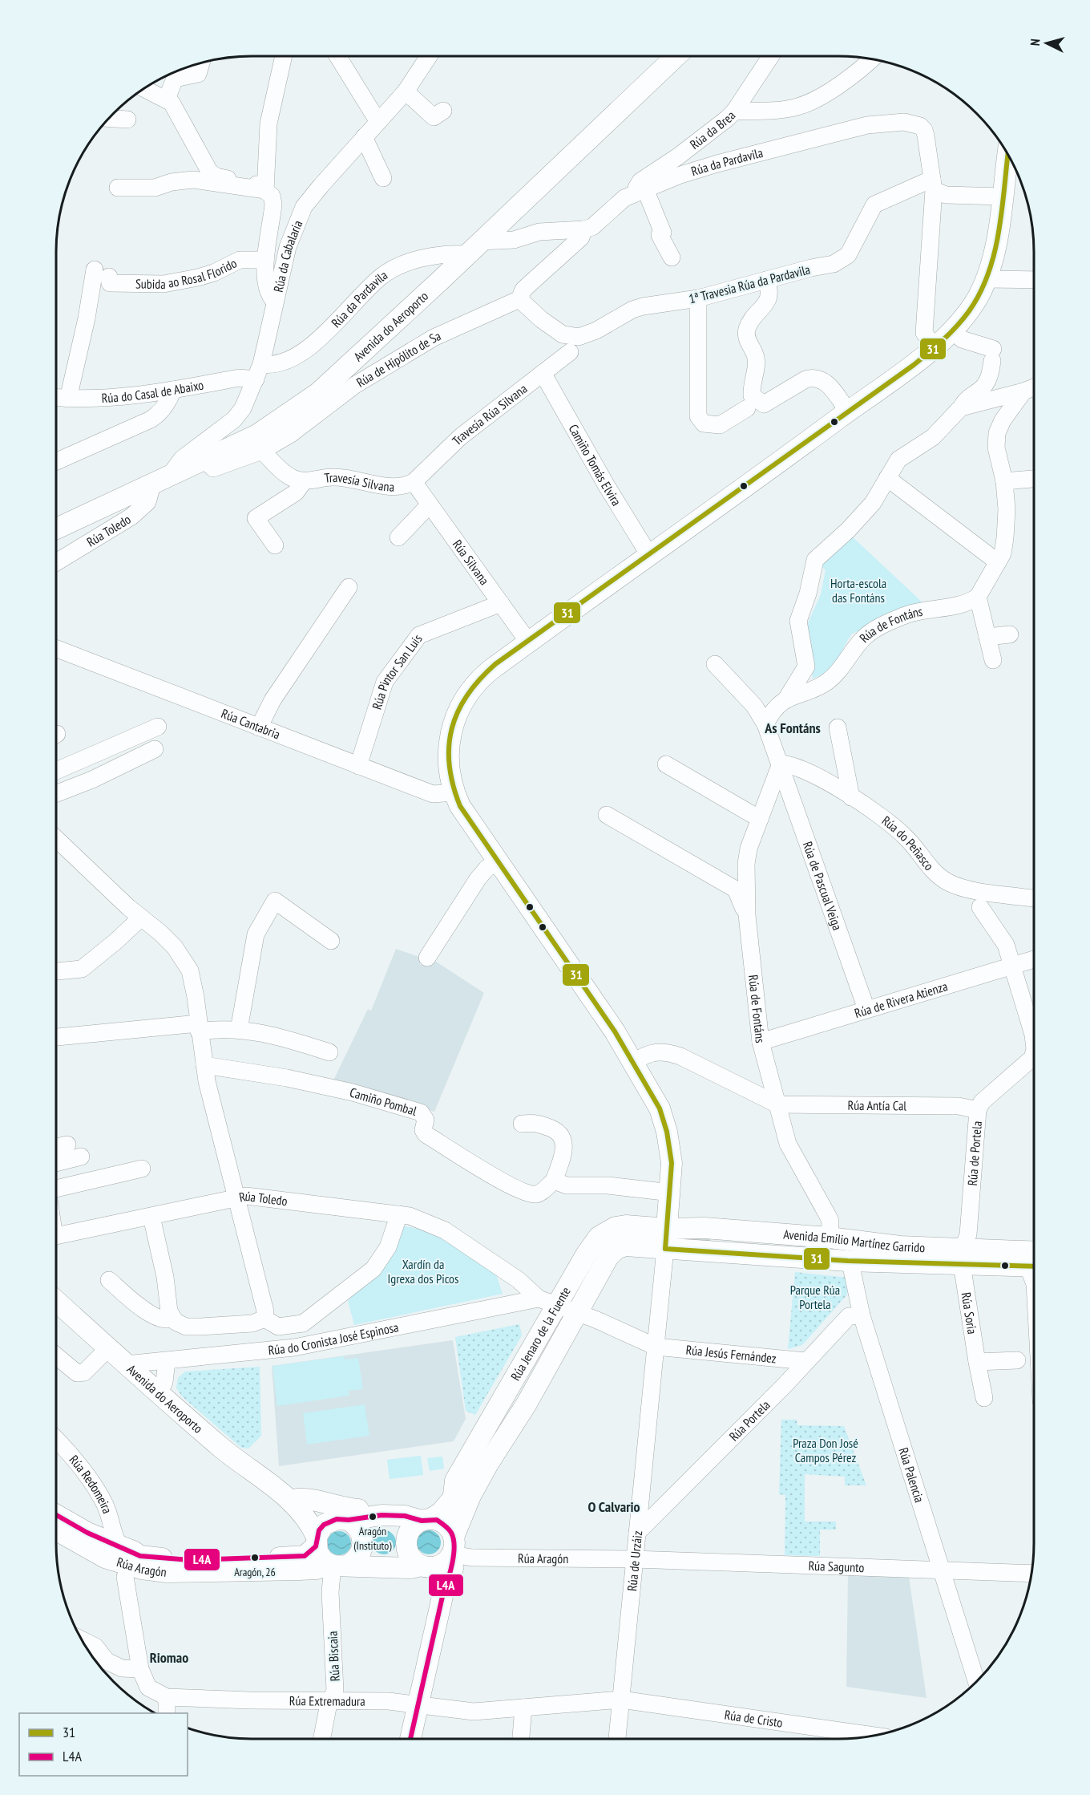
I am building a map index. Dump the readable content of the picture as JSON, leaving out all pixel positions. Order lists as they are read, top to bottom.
{
  "streets": {
    "main road": [
      "Avenida do Aeroporto",
      "Avenida Emilio Martínez Garrido",
      "Rúa Jenaro de la Fuente",
      "Rúa Aragón"
    ],
    "street": [
      "Rúa da Brea",
      "Rúa da Pardavila",
      "Rúa da Cabalaria",
      "Subida ao Rosal Florido",
      "1ª Travesia Rúa da Pardavila",
      "Rúa de Hipólito de Sa",
      "Rúa do Casal de Abaixo",
      "Travesía Rúa Silvana",
      "Camiño Tomás Elvira",
      "Travesía Silvana",
      "Rúa Toledo",
      "Rúa Silvana",
      "Rúa de Fontáns",
      "Rúa Pintor San Luis",
      "Rúa Cantabria",
      "Rúa do Peñasco",
      "Rúa de Pascual Veiga",
      "Rúa de Rivera Atienza",
      "Camiño Pombal",
      "Rúa Antía Cal",
      "Rúa de Portela",
      "Rúa Soria",
      "Rúa do Cronista José Espinosa",
      "Rúa Jesús Fernández",
      "Rúa Portela",
      "Rúa Palencia",
      "Rúa Redomeira",
      "Rúa de Urzáiz",
      "Rúa Sagunto",
      "Rúa Biscaia",
      "Rúa Extremadura",
      "Rúa de Cristo"
    ]
  },
  "crossings": [
    ["Rúa da Brea", "Rúa da Pardavila"],
    ["Rúa da Pardavila", "Rúa da Cabalaria"],
    ["Rúa da Pardavila", "1ª Travesia Rúa da Pardavila"],
    ["Rúa da Pardavila", "Avenida do Aeroporto"],
    ["Rúa da Pardavila", "Rúa de Hipólito de Sa"],
    ["Rúa da Pardavila", "Rúa do Casal de Abaixo"],
    ["Rúa da Cabalaria", "Avenida do Aeroporto"],
    ["Rúa da Cabalaria", "Rúa do Casal de Abaixo"],
    ["Rúa da Cabalaria", "Rúa Toledo"],
    ["Subida ao Rosal Florido", "Rúa do Casal de Abaixo"],
    ["1ª Travesia Rúa da Pardavila", "Rúa de Hipólito de Sa"],
    ["Avenida do Aeroporto", "Rúa de Hipólito de Sa"],
    ["Avenida do Aeroporto", "Rúa Toledo"],
    ["Avenida do Aeroporto", "Rúa do Cronista José Espinosa"],
    ["Avenida do Aeroporto", "Rúa Aragón"],
    ["Avenida do Aeroporto", "Rúa Biscaia"],
    ["Rúa de Hipólito de Sa", "Travesía Silvana"],
    ["Travesía Rúa Silvana", "Camiño Tomás Elvira"],
    ["Travesía Rúa Silvana", "Travesía Silvana"],
    ["Travesía Rúa Silvana", "Rúa Silvana"],
    ["Travesía Silvana", "Rúa Silvana"],
    ["Rúa Toledo", "Camiño Pombal"],
    ["Rúa Toledo", "Rúa Jenaro de la Fuente"],
    ["Rúa Toledo", "Rúa do Cronista José Espinosa"],
    ["Rúa Toledo", "Rúa Jesús Fernández"],
    ["Rúa Toledo", "Rúa de Urzáiz"],
    ["Rúa Silvana", "Rúa Pintor San Luis"],
    ["Rúa de Fontáns", "Rúa do Peñasco"],
    ["Rúa de Fontáns", "Rúa de Pascual Veiga"],
    ["Rúa de Fontáns", "Rúa de Rivera Atienza"],
    ["Rúa de Fontáns", "Rúa Antía Cal"],
    ["Rúa de Fontáns", "Avenida Emilio Martínez Garrido"],
    ["Rúa Pintor San Luis", "Rúa Cantabria"],
    ["Rúa do Peñasco", "Rúa de Pascual Veiga"],
    ["Rúa de Pascual Veiga", "Rúa de Rivera Atienza"],
    ["Rúa de Rivera Atienza", "Rúa de Portela"],
    ["Rúa Antía Cal", "Rúa de Portela"],
    ["Rúa de Portela", "Avenida Emilio Martínez Garrido"],
    ["Rúa de Portela", "Rúa Soria"],
    ["Avenida Emilio Martínez Garrido", "Rúa Soria"],
    ["Avenida Emilio Martínez Garrido", "Rúa Jenaro de la Fuente"],
    ["Avenida Emilio Martínez Garrido", "Rúa Palencia"],
    ["Avenida Emilio Martínez Garrido", "Rúa de Urzáiz"],
    ["Rúa Jenaro de la Fuente", "Rúa do Cronista José Espinosa"],
    ["Rúa Jenaro de la Fuente", "Rúa Aragón"],
    ["Rúa Jenaro de la Fuente", "Rúa de Urzáiz"],
    ["Rúa Jesús Fernández", "Rúa Portela"],
    ["Rúa Jesús Fernández", "Rúa de Urzáiz"],
    ["Rúa Portela", "Rúa Palencia"],
    ["Rúa Portela", "Rúa de Urzáiz"],
    ["Rúa Palencia", "Rúa Sagunto"],
    ["Rúa Redomeira", "Rúa Aragón"],
    ["Rúa Aragón", "Rúa de Urzáiz"],
    ["Rúa Aragón", "Rúa Sagunto"],
    ["Rúa Aragón", "Rúa Biscaia"],
    ["Rúa de Urzáiz", "Rúa Sagunto"],
    ["Rúa de Urzáiz", "Rúa Extremadura"],
    ["Rúa de Urzáiz", "Rúa de Cristo"],
    ["Rúa Biscaia", "Rúa Extremadura"],
    ["Rúa Extremadura", "Rúa de Cristo"]
  ],
  "districts": ["As Fontáns", "O Calvario", "Riomao"],
  "parks": [
    "Horta-escola das Fontáns",
    "Xardín da Igrexa dos Picos",
    "Parque Rúa Portela",
    "Praza Don José Campos Pérez"
  ],
  "places": ["Aragón (Instituto)", "Aragón, 26"],
  "lines": ["transit line 31", "transit line L4A"],
  "legend": ["31", "L4A"],
  "north": "left"
}
